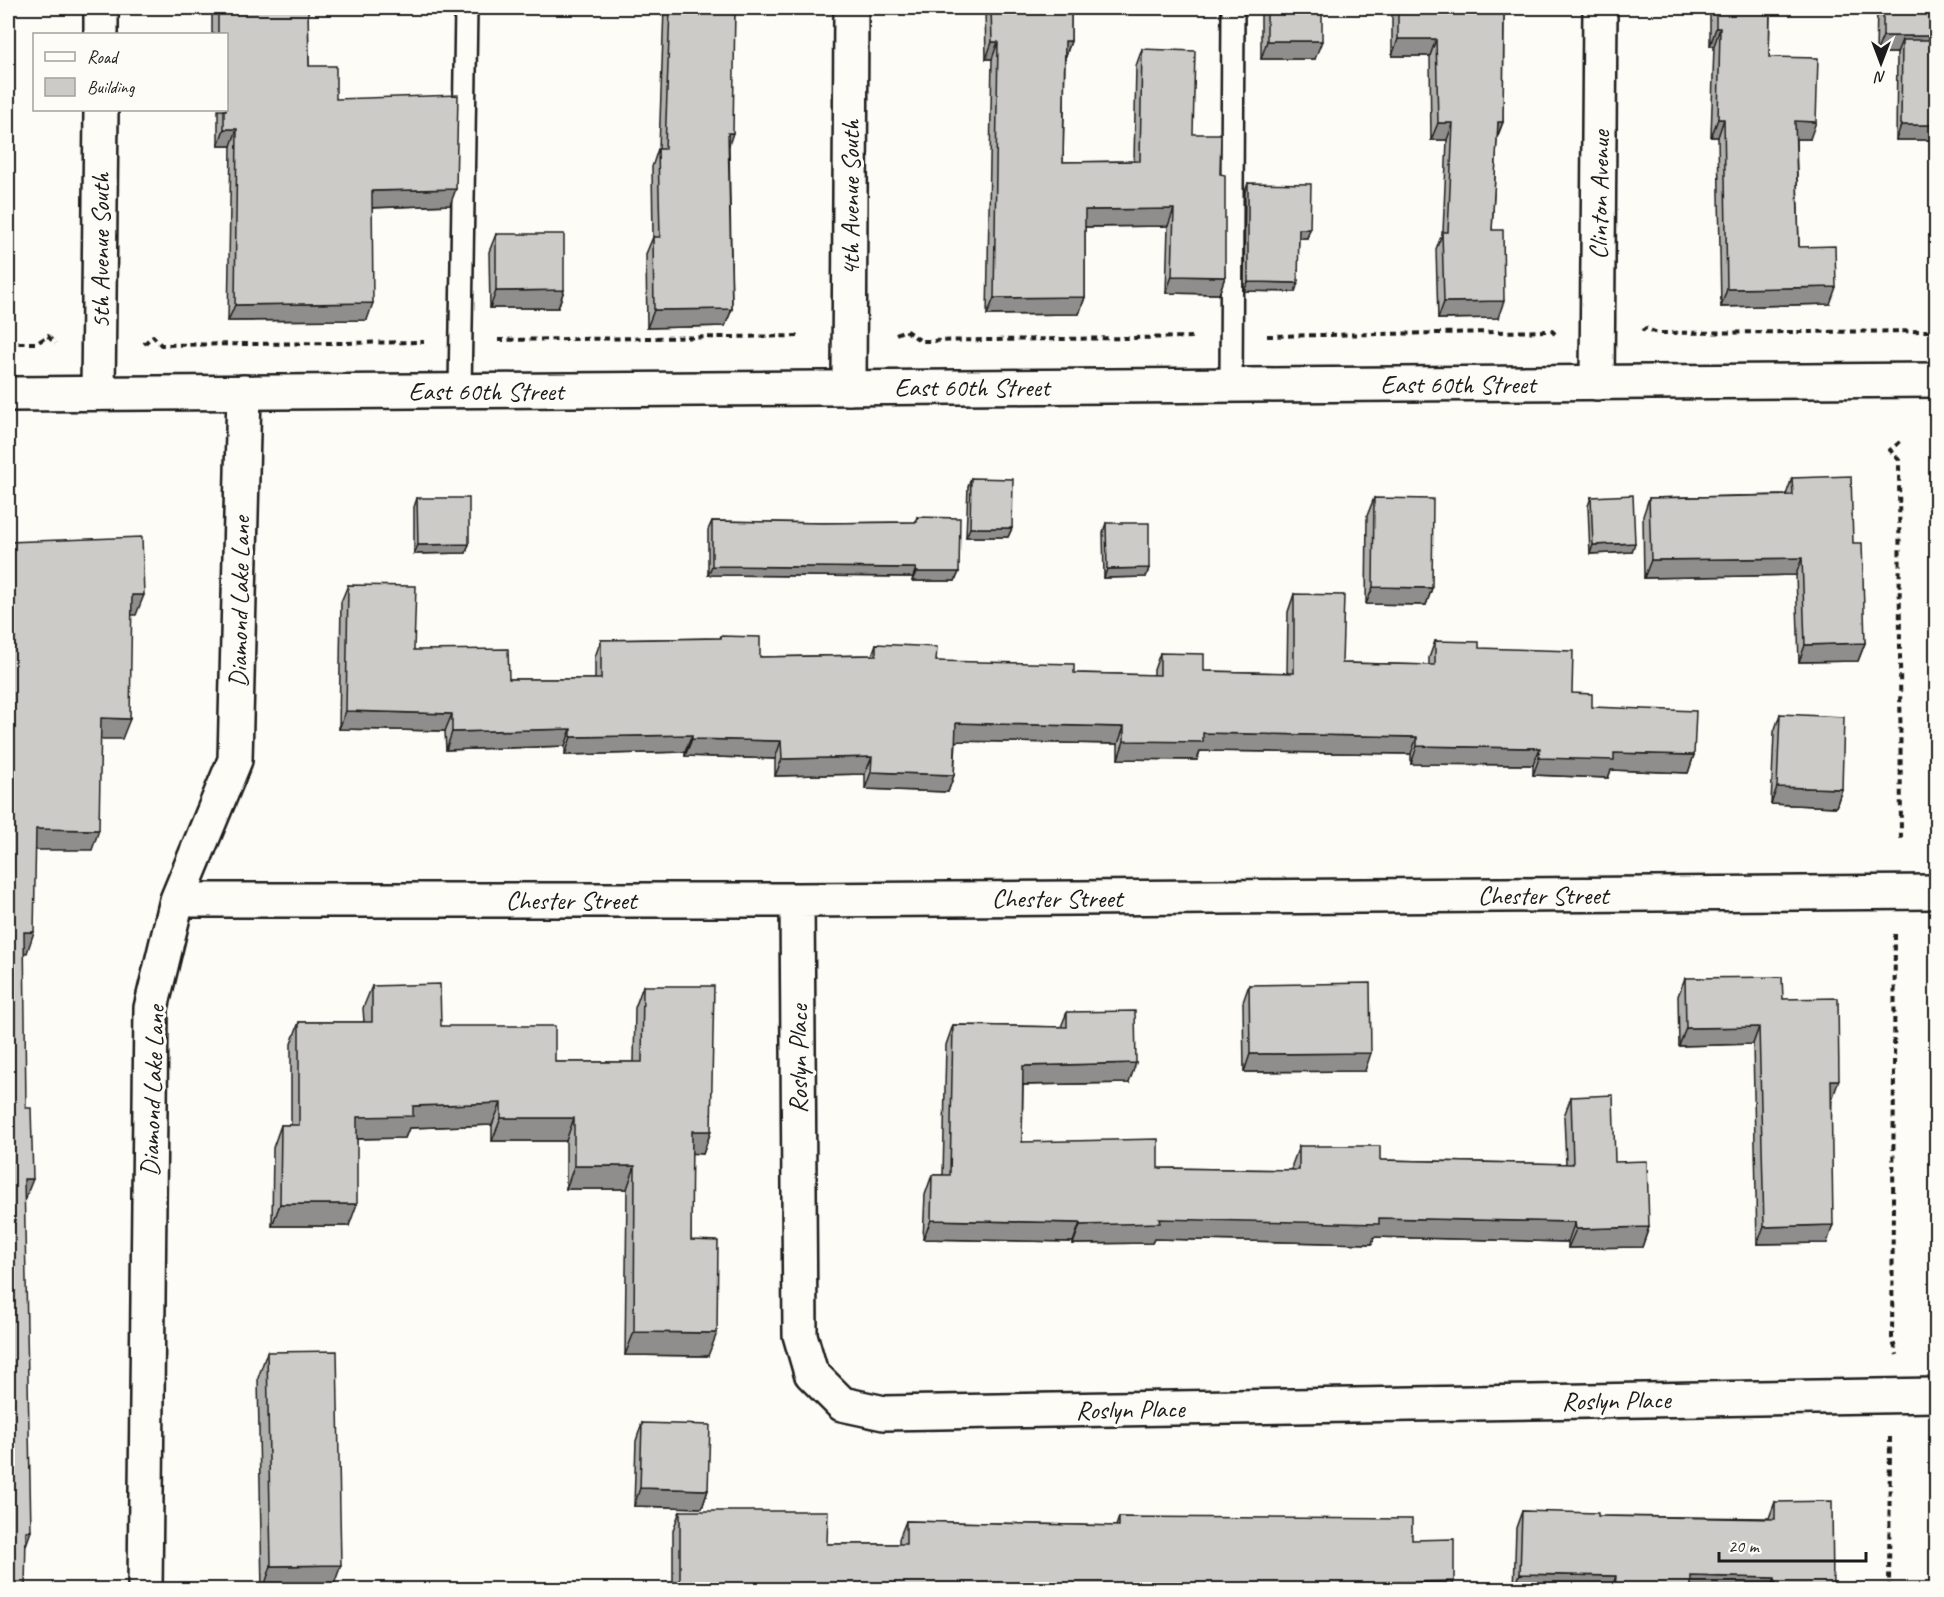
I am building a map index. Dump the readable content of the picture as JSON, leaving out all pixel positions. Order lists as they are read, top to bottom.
{
  "streets": {
    "street": [
      "Clinton Avenue",
      "4th Avenue South",
      "5th Avenue South",
      "East 60th Street",
      "Diamond Lake Lane",
      "Chester Street",
      "Roslyn Place"
    ]
  },
  "crossings": [
    ["Clinton Avenue", "East 60th Street"],
    ["4th Avenue South", "East 60th Street"],
    ["5th Avenue South", "East 60th Street"],
    ["East 60th Street", "Diamond Lake Lane"],
    ["Diamond Lake Lane", "Chester Street"],
    ["Chester Street", "Roslyn Place"]
  ],
  "legend": ["Road", "Building"],
  "scale_bar": "20 m",
  "north": "bottom"
}
